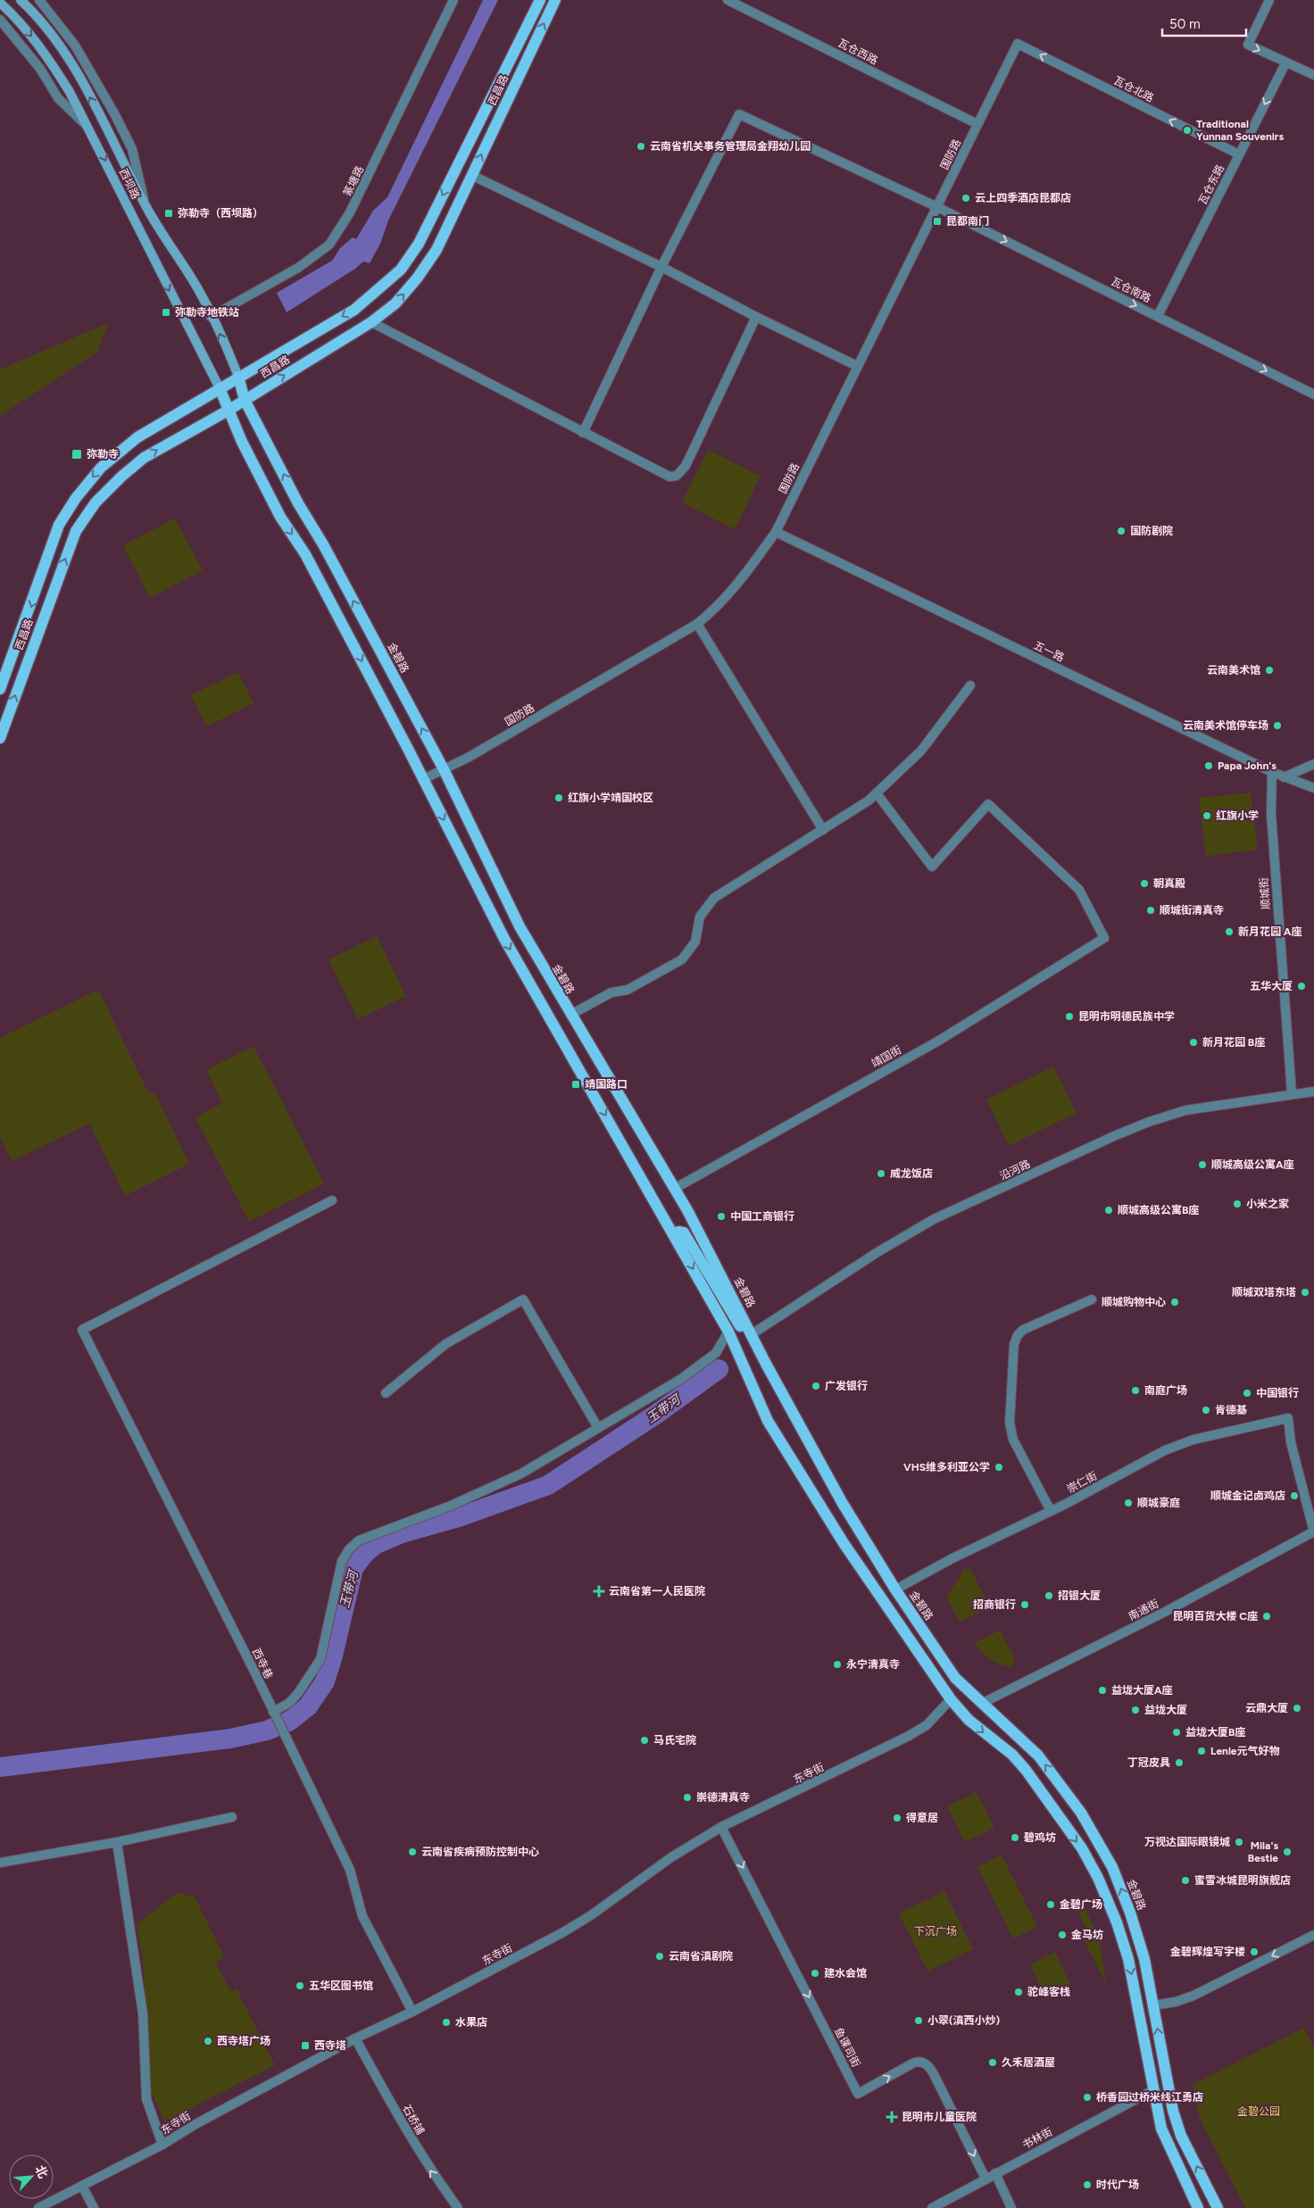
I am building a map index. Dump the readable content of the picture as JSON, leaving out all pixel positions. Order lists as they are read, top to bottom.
{
  "streets": {
    "main road": ["西昌路", "西坝路", "金碧路"],
    "street": [
      "瓦仓西路",
      "瓦仓北路",
      "国防路",
      "篆塘路",
      "瓦仓东路",
      "瓦仓南路",
      "五一路",
      "顺城街",
      "靖国街",
      "沿河路",
      "崇仁街",
      "南通街",
      "西寺巷",
      "东寺街",
      "鱼课司街",
      "石桥铺",
      "书林街"
    ]
  },
  "crossings": [
    ["瓦仓西路", "国防路"],
    ["瓦仓北路", "国防路"],
    ["瓦仓北路", "瓦仓东路"],
    ["西昌路", "西坝路"],
    ["西昌路", "金碧路"],
    ["国防路", "瓦仓南路"],
    ["国防路", "五一路"],
    ["国防路", "金碧路"],
    ["篆塘路", "西坝路"],
    ["西坝路", "金碧路"],
    ["瓦仓东路", "瓦仓南路"],
    ["五一路", "顺城街"],
    ["金碧路", "靖国街"],
    ["金碧路", "沿河路"],
    ["金碧路", "崇仁街"],
    ["金碧路", "南通街"],
    ["顺城街", "沿河路"],
    ["崇仁街", "南通街"],
    ["西寺巷", "东寺街"],
    ["东寺街", "鱼课司街"],
    ["东寺街", "石桥铺"],
    ["鱼课司街", "书林街"]
  ],
  "one_way": [
    "瓦仓北路",
    "瓦仓东路",
    "瓦仓南路",
    "鱼课司街",
    "石桥铺"
  ],
  "water": ["玉带河"],
  "parks": ["下沉广场", "金碧公园"],
  "places": {
    "other": [
      "Traditional Yunnan Souvenirs",
      "云南省机关事务管理局金翔幼儿园",
      "云上四季酒店昆都店",
      "国防剧院",
      "云南美术馆",
      "云南美术馆停车场",
      "Papa John's",
      "红旗小学靖国校区",
      "红旗小学",
      "朝真殿",
      "顺城街清真寺",
      "新月花园 A座",
      "五华大厦",
      "昆明市明德民族中学",
      "新月花园 B座",
      "顺城高级公寓A座",
      "威龙饭店",
      "小米之家",
      "顺城高级公寓B座",
      "中国工商银行",
      "顺城双塔东塔",
      "顺城购物中心",
      "广发银行",
      "南庭广场",
      "中国银行",
      "肯德基",
      "VHS维多利亚公学",
      "顺城金记卤鸡店",
      "顺城豪庭",
      "招银大厦",
      "招商银行",
      "昆明百货大楼 C座",
      "永宁清真寺",
      "益垅大厦A座",
      "云鼎大厦",
      "益垅大厦",
      "益垅大厦B座",
      "马氏宅院",
      "Lenle元气好物",
      "丁冠皮具",
      "崇德清真寺",
      "得意居",
      "碧鸡坊",
      "万视达国际眼镜城",
      "云南省疾病预防控制中心",
      "Mila's Bestie",
      "蜜雪冰城昆明旗舰店",
      "金碧广场",
      "金马坊",
      "金碧辉煌写字楼",
      "云南省滇剧院",
      "建水会馆",
      "五华区图书馆",
      "驼峰客栈",
      "小翠(滇西小炒)",
      "水果店",
      "西寺塔广场",
      "久禾居酒屋",
      "桥香园过桥米线江勇店",
      "时代广场"
    ],
    "transit": [
      "弥勒寺（西坝路）",
      "昆都南门",
      "弥勒寺地铁站",
      "弥勒寺",
      "靖国路口",
      "西寺塔"
    ],
    "health": ["云南省第一人民医院", "昆明市儿童医院"]
  },
  "scale_bar": "50 m",
  "north": "top right"
}
